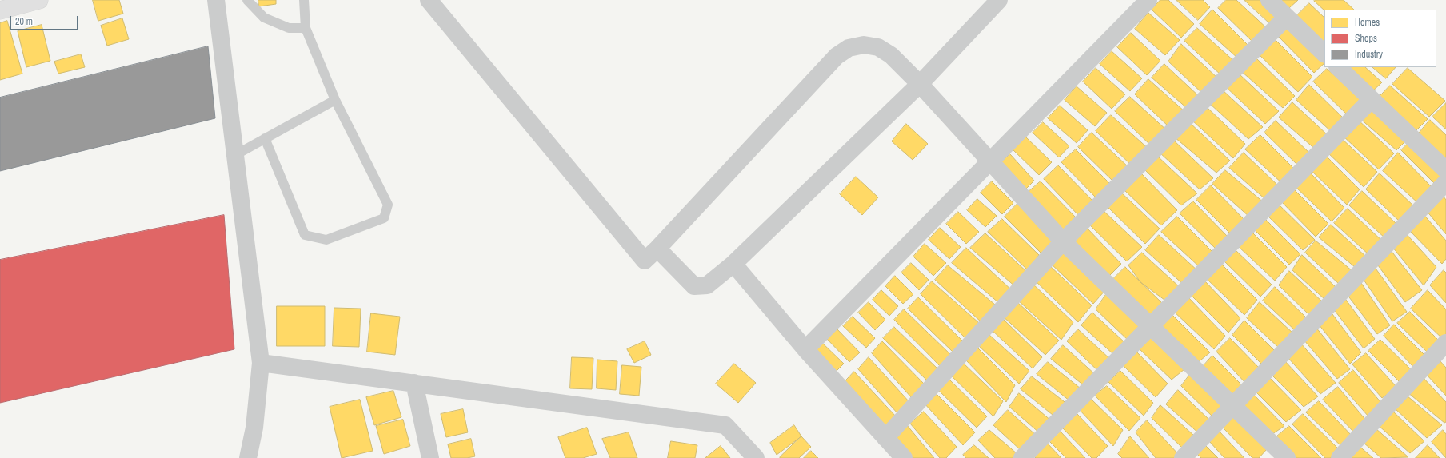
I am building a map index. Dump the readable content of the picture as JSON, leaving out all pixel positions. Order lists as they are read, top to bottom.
{
  "legend": ["Homes", "Shops", "Industry"],
  "scale_bar": "20 m"
}
